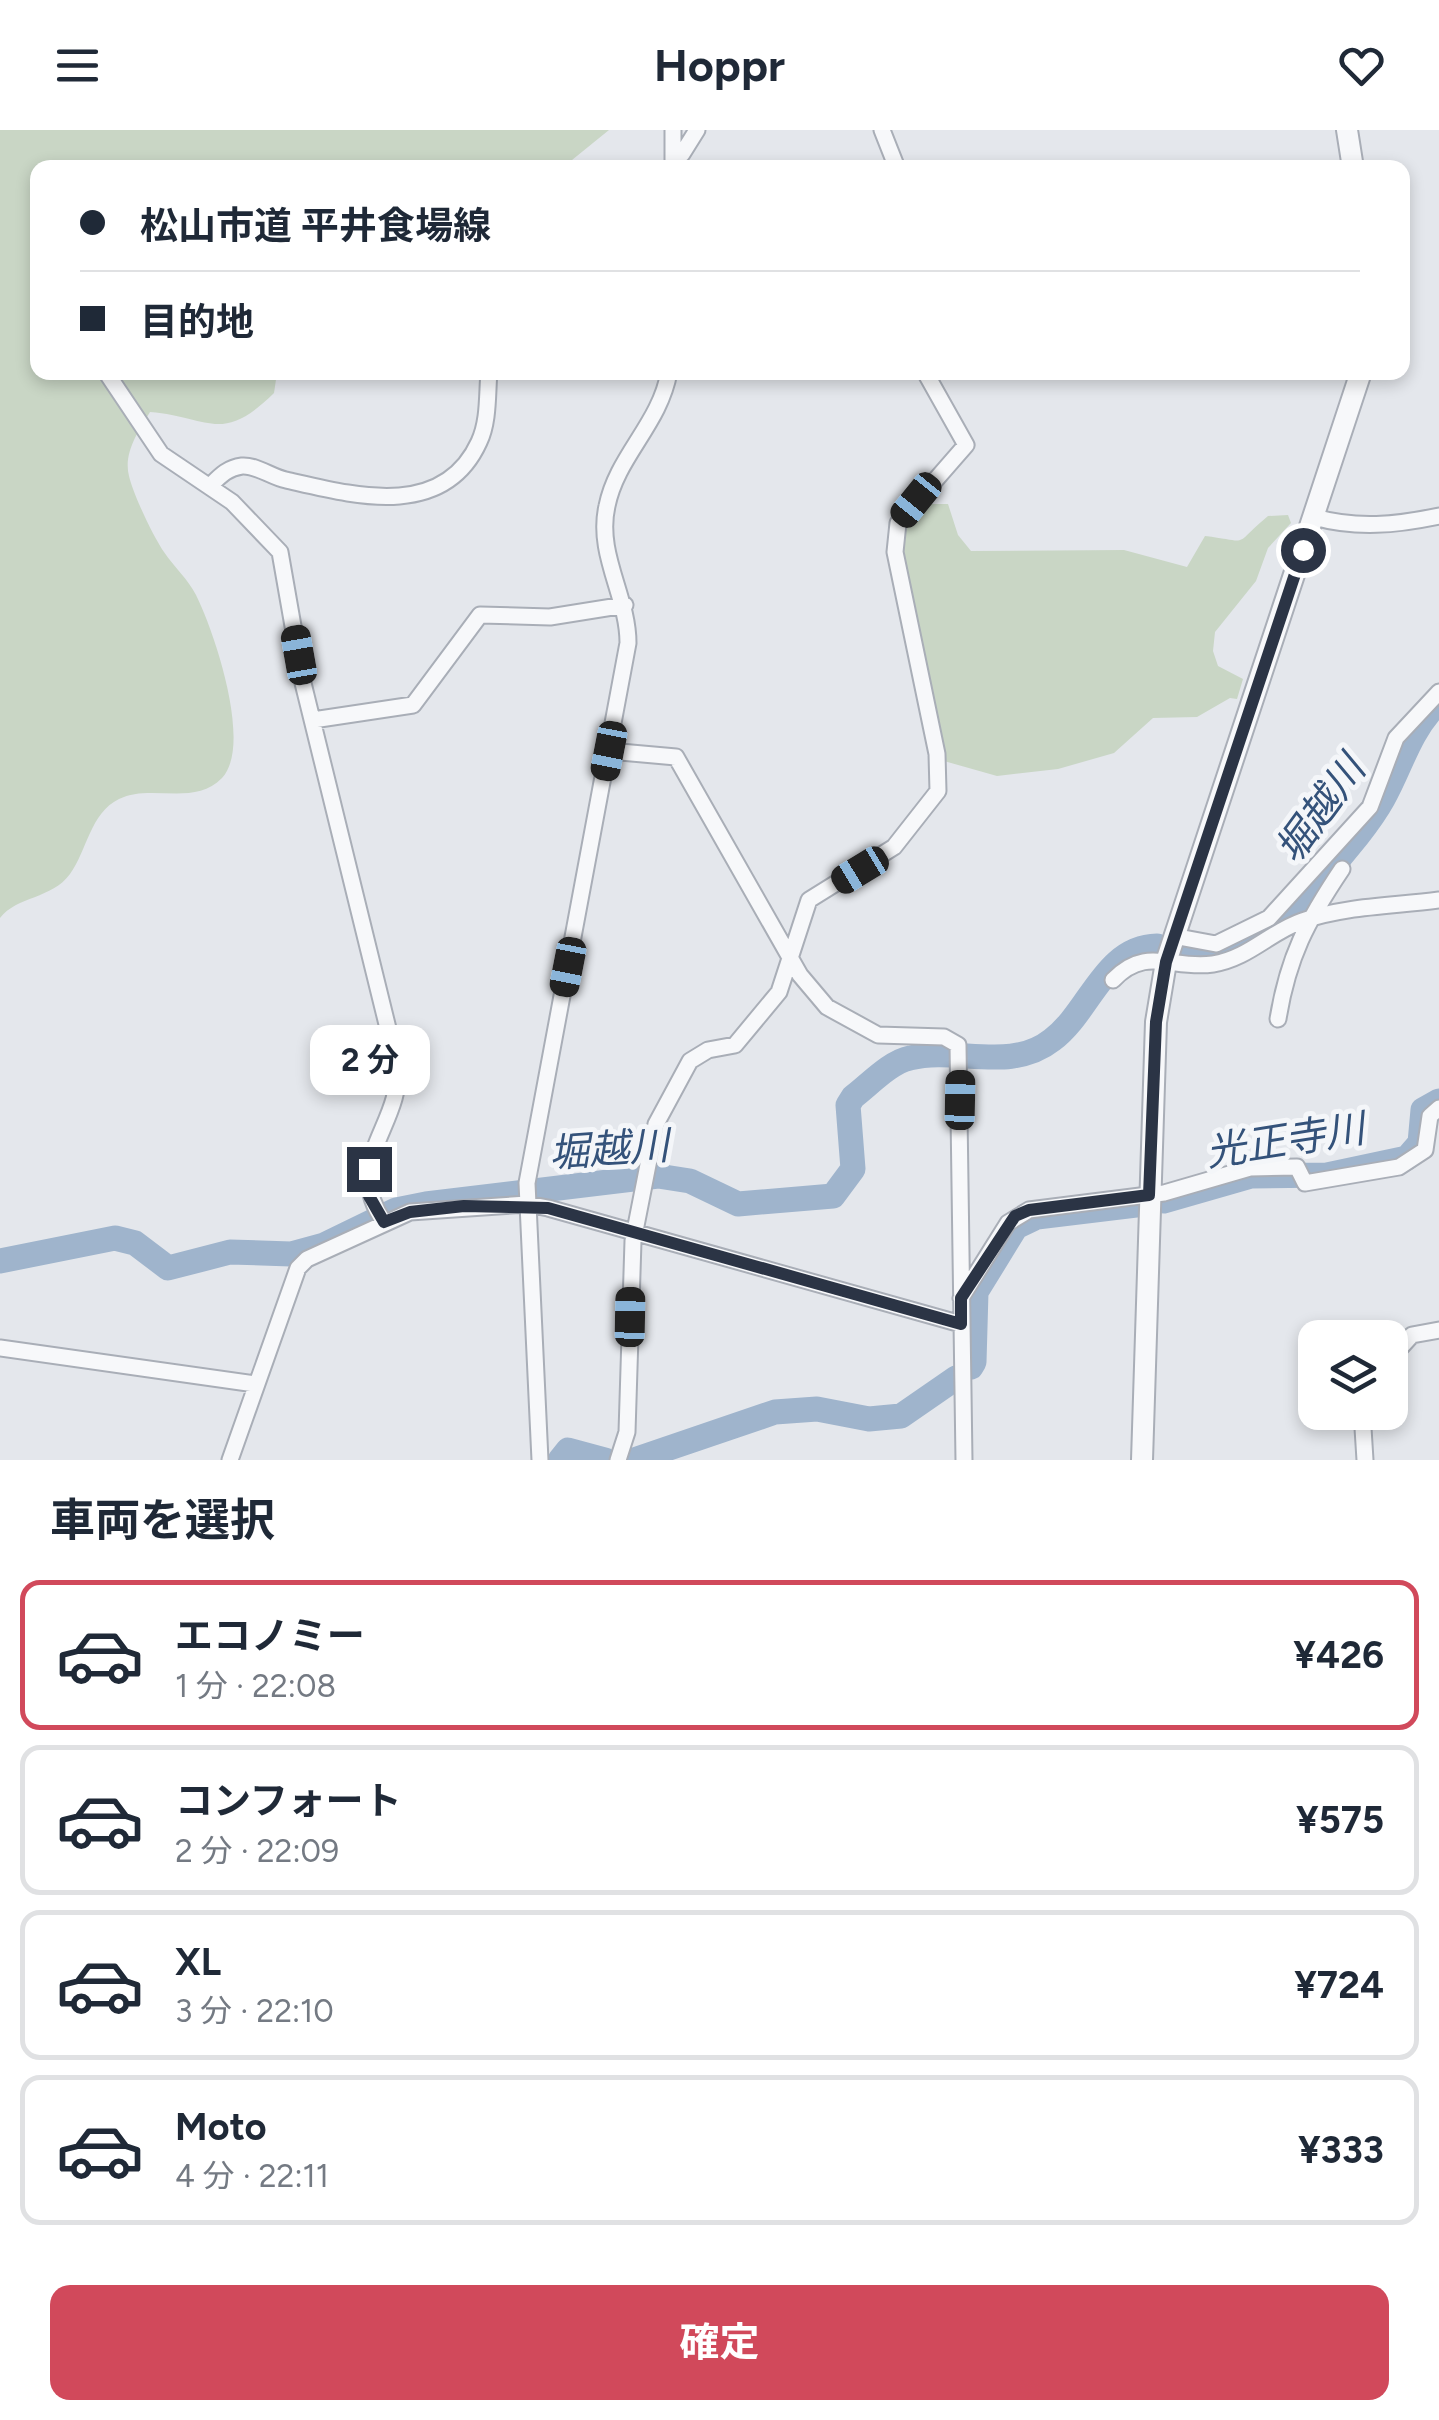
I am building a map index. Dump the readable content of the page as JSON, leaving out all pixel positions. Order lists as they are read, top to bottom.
{
  "water": ["堀越川", "光正寺川"],
  "page": {
    "header": "Hoppr",
    "banner": ["松山市道 平井食場線", "目的地"],
    "bubble": "2 分",
    "heading": "車両を選択",
    "list": [
      {
        "name": "エコノミー",
        "note": "1 分 · 22:08",
        "value": "¥426"
      },
      {
        "name": "コンフォート",
        "note": "2 分 · 22:09",
        "value": "¥575"
      },
      {
        "name": "XL",
        "note": "3 分 · 22:10",
        "value": "¥724"
      },
      {
        "name": "Moto",
        "note": "4 分 · 22:11",
        "value": "¥333"
      }
    ],
    "buttons": "確定"
  }
}
